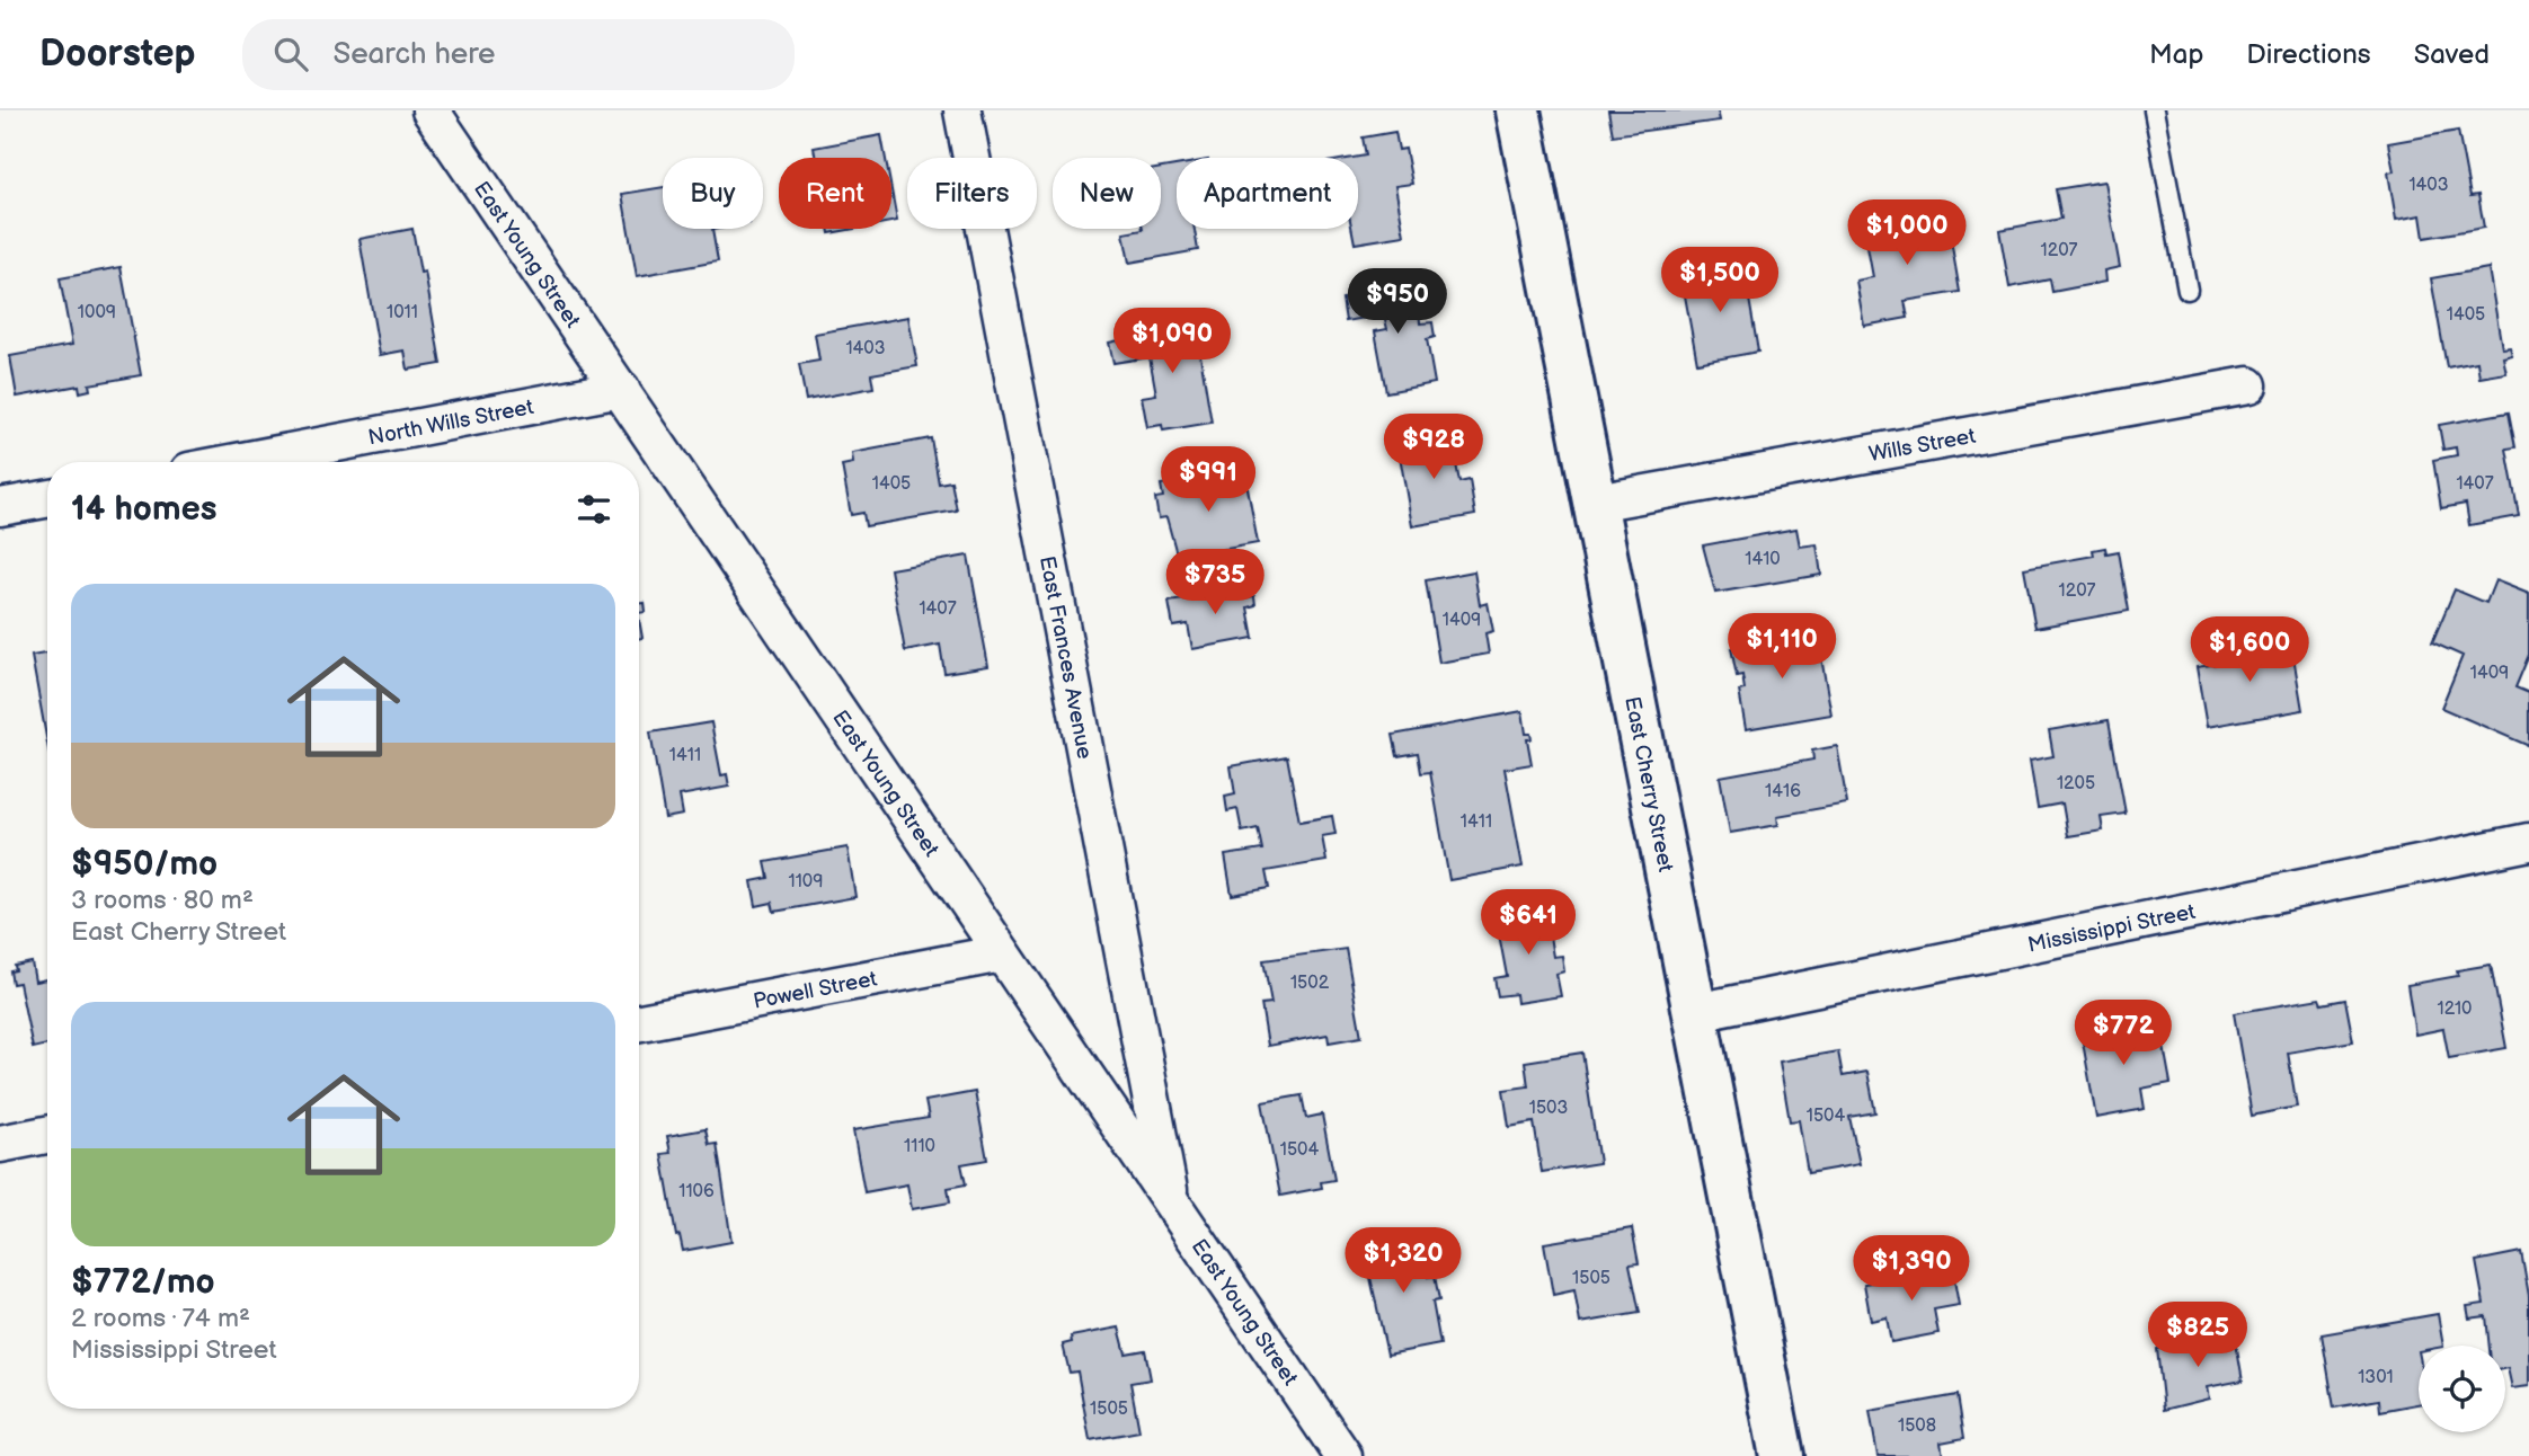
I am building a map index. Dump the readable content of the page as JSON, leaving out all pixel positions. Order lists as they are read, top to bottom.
{
  "streets": {
    "street": [
      "East Young Street",
      "North Wills Street",
      "Wills Street",
      "East Frances Avenue",
      "East Cherry Street",
      "Mississippi Street",
      "Powell Street"
    ]
  },
  "crossings": [
    ["East Young Street", "North Wills Street"],
    ["East Young Street", "East Frances Avenue"],
    ["East Young Street", "Powell Street"],
    ["Wills Street", "East Cherry Street"],
    ["East Cherry Street", "Mississippi Street"]
  ],
  "house_numbers": [
    "1403",
    "1207",
    "1009",
    "1011",
    "1405",
    "1403",
    "1405",
    "1407",
    "1410",
    "1207",
    "1407",
    "1409",
    "1409",
    "1411",
    "1205",
    "1416",
    "1411",
    "1109",
    "1502",
    "1210",
    "1503",
    "1504",
    "1110",
    "1504",
    "1106",
    "1505",
    "1301",
    "1505",
    "1508"
  ],
  "page": {
    "header": "Doorstep",
    "search": "Search here",
    "nav": ["Map", "Directions", "Saved"],
    "chip": [
      "Buy",
      "Rent",
      "Filters",
      "New",
      "Apartment"
    ],
    "price": [
      "$1,000",
      "$1,500",
      "$950",
      "$1,090",
      "$928",
      "$991",
      "$735",
      "$1,110",
      "$1,600",
      "$641",
      "$772",
      "$1,320",
      "$1,390",
      "$825"
    ],
    "heading": "14 homes",
    "list": [
      {
        "name": "$950/mo",
        "note": "3 rooms · 80 m² · East Cherry Street"
      },
      {
        "name": "$772/mo",
        "note": "2 rooms · 74 m² · Mississippi Street"
      }
    ]
  }
}
